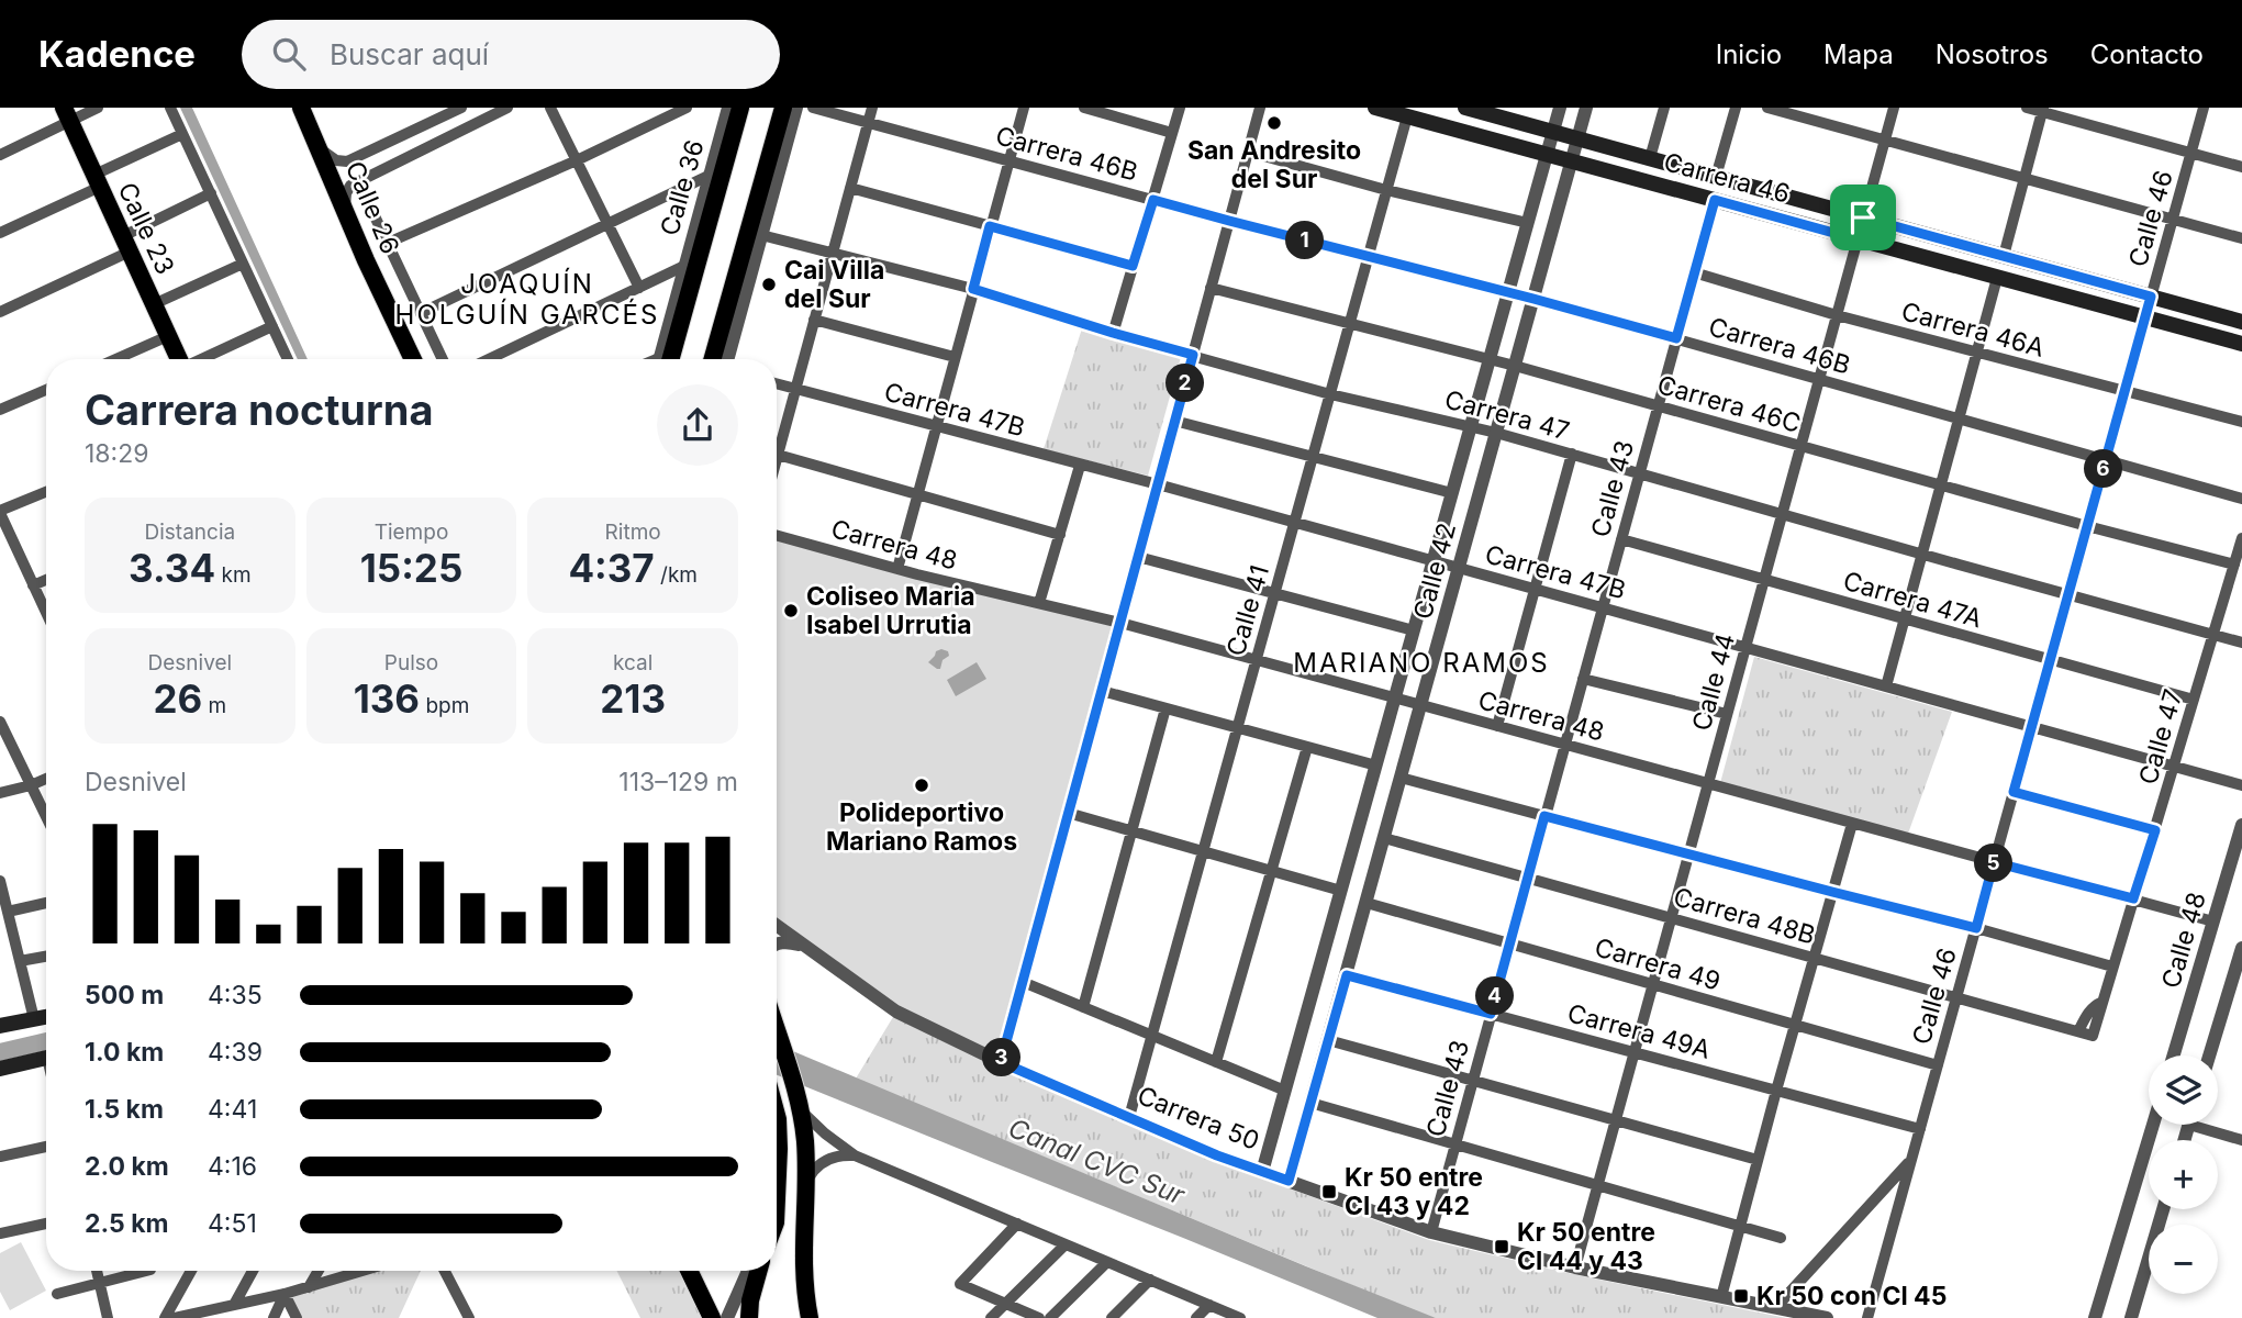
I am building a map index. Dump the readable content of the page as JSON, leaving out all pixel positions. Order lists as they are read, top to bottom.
{
  "streets": {
    "main road": ["Carrera 46", "Calle 26", "Calle 23"],
    "street": [
      "Carrera 46B",
      "Calle 36",
      "Calle 46",
      "Carrera 46A",
      "Carrera 46C",
      "Carrera 47B",
      "Carrera 47",
      "Calle 43",
      "Carrera 48",
      "Calle 42",
      "Carrera 47A",
      "Calle 41",
      "Calle 44",
      "Calle 47",
      "Carrera 48B",
      "Calle 48",
      "Carrera 49",
      "Carrera 49A",
      "Carrera 50"
    ]
  },
  "crossings": [
    ["Carrera 46B", "Calle 46"],
    ["Carrera 46B", "Calle 43"],
    ["Carrera 46B", "Calle 42"],
    ["Carrera 46B", "Calle 41"],
    ["Carrera 46B", "Calle 44"],
    ["Carrera 46", "Calle 46"],
    ["Carrera 46", "Calle 43"],
    ["Carrera 46", "Calle 42"],
    ["Carrera 46", "Calle 41"],
    ["Carrera 46", "Calle 44"],
    ["Calle 46", "Carrera 46A"],
    ["Calle 46", "Carrera 46C"],
    ["Calle 46", "Carrera 47B"],
    ["Calle 46", "Carrera 47"],
    ["Calle 46", "Carrera 48"],
    ["Calle 46", "Carrera 47A"],
    ["Calle 46", "Carrera 48B"],
    ["Calle 46", "Carrera 49"],
    ["Calle 46", "Carrera 49A"],
    ["Carrera 46A", "Calle 43"],
    ["Carrera 46A", "Calle 44"],
    ["Carrera 46C", "Calle 43"],
    ["Carrera 46C", "Calle 42"],
    ["Carrera 46C", "Calle 41"],
    ["Carrera 46C", "Calle 44"],
    ["Carrera 46C", "Calle 47"],
    ["Carrera 47B", "Calle 43"],
    ["Carrera 47B", "Calle 42"],
    ["Carrera 47B", "Calle 41"],
    ["Carrera 47B", "Calle 44"],
    ["Carrera 47B", "Calle 47"],
    ["Carrera 47", "Calle 43"],
    ["Carrera 47", "Calle 42"],
    ["Carrera 47", "Calle 41"],
    ["Carrera 47", "Calle 44"],
    ["Carrera 47", "Calle 47"],
    ["Calle 43", "Carrera 48"],
    ["Calle 43", "Carrera 47A"],
    ["Calle 43", "Carrera 48B"],
    ["Calle 43", "Carrera 49"],
    ["Calle 43", "Carrera 49A"],
    ["Calle 43", "Carrera 50"],
    ["Carrera 48", "Calle 42"],
    ["Carrera 48", "Calle 41"],
    ["Carrera 48", "Calle 44"],
    ["Carrera 48", "Calle 47"],
    ["Carrera 48", "Calle 48"],
    ["Calle 42", "Carrera 48B"],
    ["Calle 42", "Carrera 49"],
    ["Calle 42", "Carrera 49A"],
    ["Calle 42", "Carrera 50"],
    ["Carrera 47A", "Calle 44"],
    ["Carrera 47A", "Calle 47"],
    ["Calle 41", "Carrera 50"],
    ["Calle 44", "Carrera 48B"],
    ["Calle 44", "Carrera 49"],
    ["Calle 44", "Carrera 49A"],
    ["Calle 44", "Carrera 50"],
    ["Calle 47", "Carrera 48B"]
  ],
  "districts": ["JOAQUÍN HOLGUÍN GARCÉS", "MARIANO RAMOS"],
  "water": ["Canal CVC Sur"],
  "places": {
    "other": [
      "San Andresito del Sur",
      "Cai Villa del Sur",
      "Coliseo Maria Isabel Urrutia",
      "Polideportivo Mariano Ramos"
    ],
    "transit": ["Kr 50 entre Cl 43 y 42", "Kr 50 entre Cl 44 y 43", "Kr 50 con Cl 45"]
  },
  "page": {
    "header": "Kadence",
    "search": "Buscar aquí",
    "nav": [
      "Inicio",
      "Mapa",
      "Nosotros",
      "Contacto"
    ],
    "pins": [
      "1",
      "2",
      "6",
      "5",
      "4",
      "3"
    ],
    "heading": ["Carrera nocturna", "18:29"],
    "stats": [
      ["Distancia", "3.34 km"],
      ["Tiempo", "15:25"],
      ["Ritmo", "4:37 /km"],
      ["Desnivel", "26 m"],
      ["Pulso", "136 bpm"],
      ["kcal", "213"]
    ],
    "chart": ["Desnivel", "113–129 m"],
    "list": [
      {
        "name": "500 m",
        "note": "4:35"
      },
      {
        "name": "1.0 km",
        "note": "4:39"
      },
      {
        "name": "1.5 km",
        "note": "4:41"
      },
      {
        "name": "2.0 km",
        "note": "4:16"
      },
      {
        "name": "2.5 km",
        "note": "4:51"
      }
    ],
    "map_buttons": ["+", "−"]
  }
}
